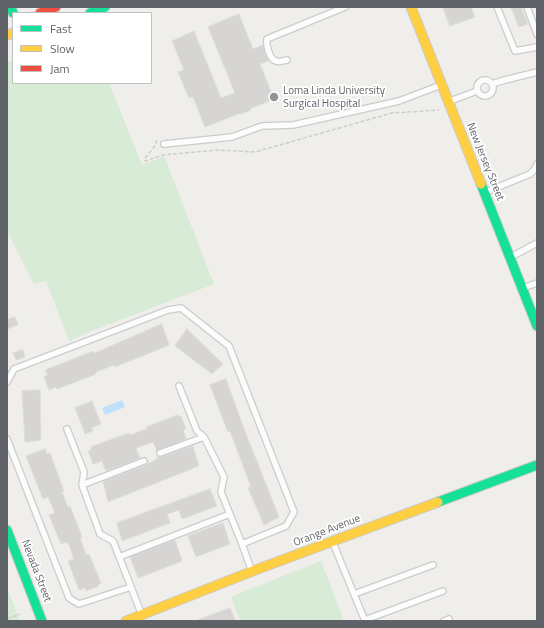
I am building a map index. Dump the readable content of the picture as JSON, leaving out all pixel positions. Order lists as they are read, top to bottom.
{
  "streets": {
    "street": ["New Jersey Street", "Orange Avenue", "Nevada Street"]
  },
  "places": ["Loma Linda University Surgical Hospital"],
  "legend": ["Fast", "Slow", "Jam"]
}
